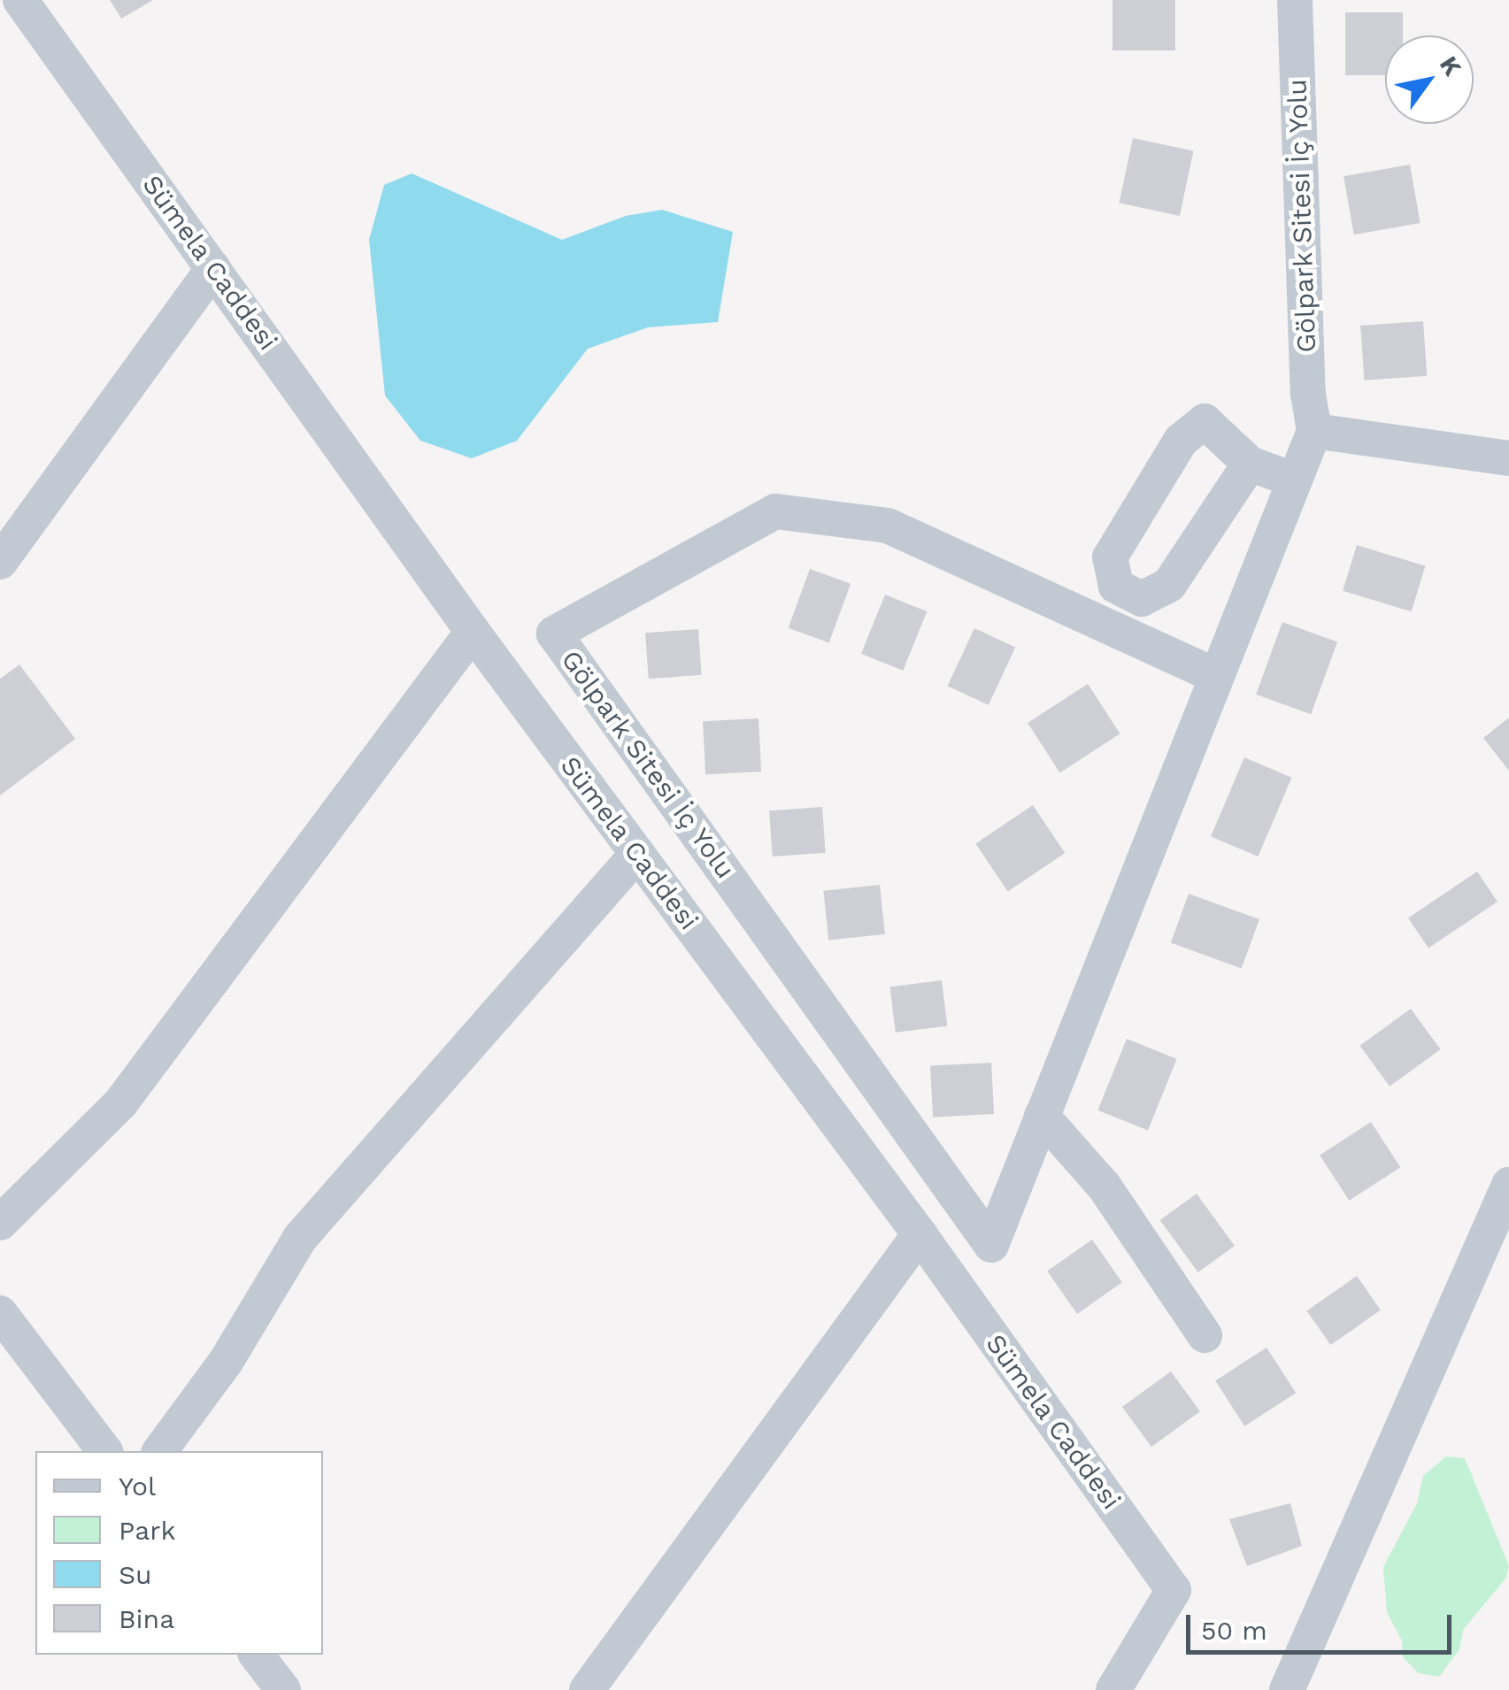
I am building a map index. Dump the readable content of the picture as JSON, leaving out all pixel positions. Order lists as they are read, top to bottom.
{
  "streets": {
    "street": ["Gölpark Sitesi İç Yolu", "Sümela Caddesi"]
  },
  "legend": [
    "Yol",
    "Park",
    "Su",
    "Bina"
  ],
  "scale_bar": "50 m",
  "north": "top right"
}
